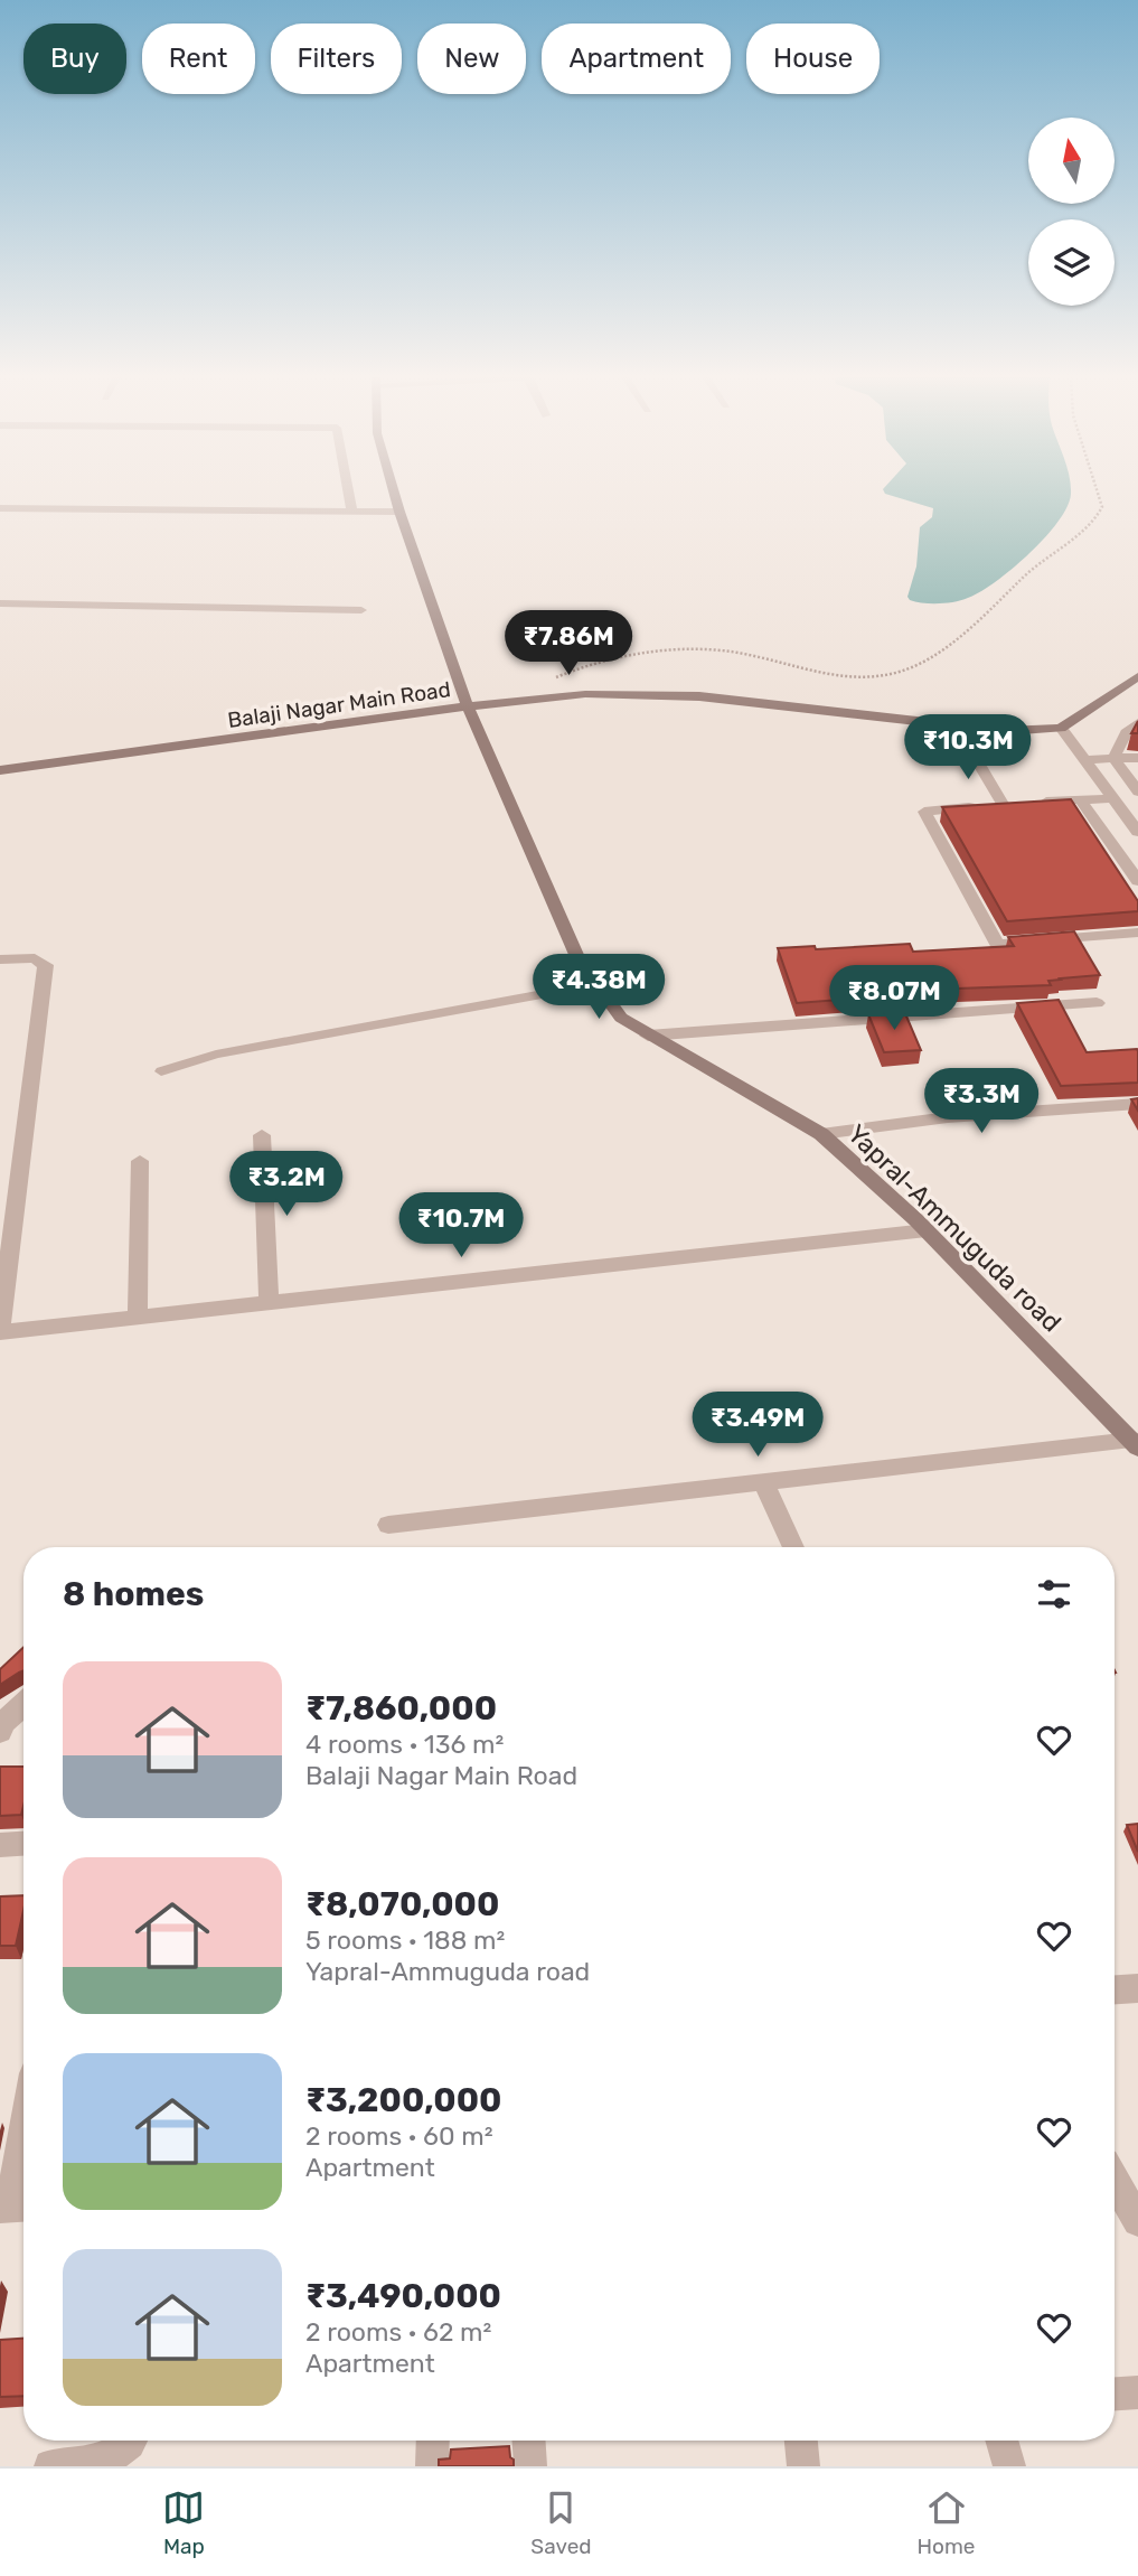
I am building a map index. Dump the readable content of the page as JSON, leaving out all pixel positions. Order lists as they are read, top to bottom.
{
  "streets": {
    "main road": ["Balaji Nagar Main Road", "Yapral-Ammuguda road"]
  },
  "crossings": [
    ["Balaji Nagar Main Road", "Yapral-Ammuguda road"]
  ],
  "north": "top",
  "page": {
    "chip": [
      "Buy",
      "Rent",
      "Filters",
      "New",
      "Apartment",
      "House"
    ],
    "price": [
      "₹7.86M",
      "₹10.3M",
      "₹4.38M",
      "₹8.07M",
      "₹3.3M",
      "₹3.2M",
      "₹10.7M",
      "₹3.49M"
    ],
    "heading": "8 homes",
    "list": [
      {
        "name": "₹7,860,000",
        "note": "4 rooms · 136 m² · Balaji Nagar Main Road"
      },
      {
        "name": "₹8,070,000",
        "note": "5 rooms · 188 m² · Yapral-Ammuguda road"
      },
      {
        "name": "₹3,200,000",
        "note": "2 rooms · 60 m² · Apartment"
      },
      {
        "name": "₹3,490,000",
        "note": "2 rooms · 62 m² · Apartment"
      }
    ],
    "tabs": ["Map", "Saved", "Home"]
  }
}
